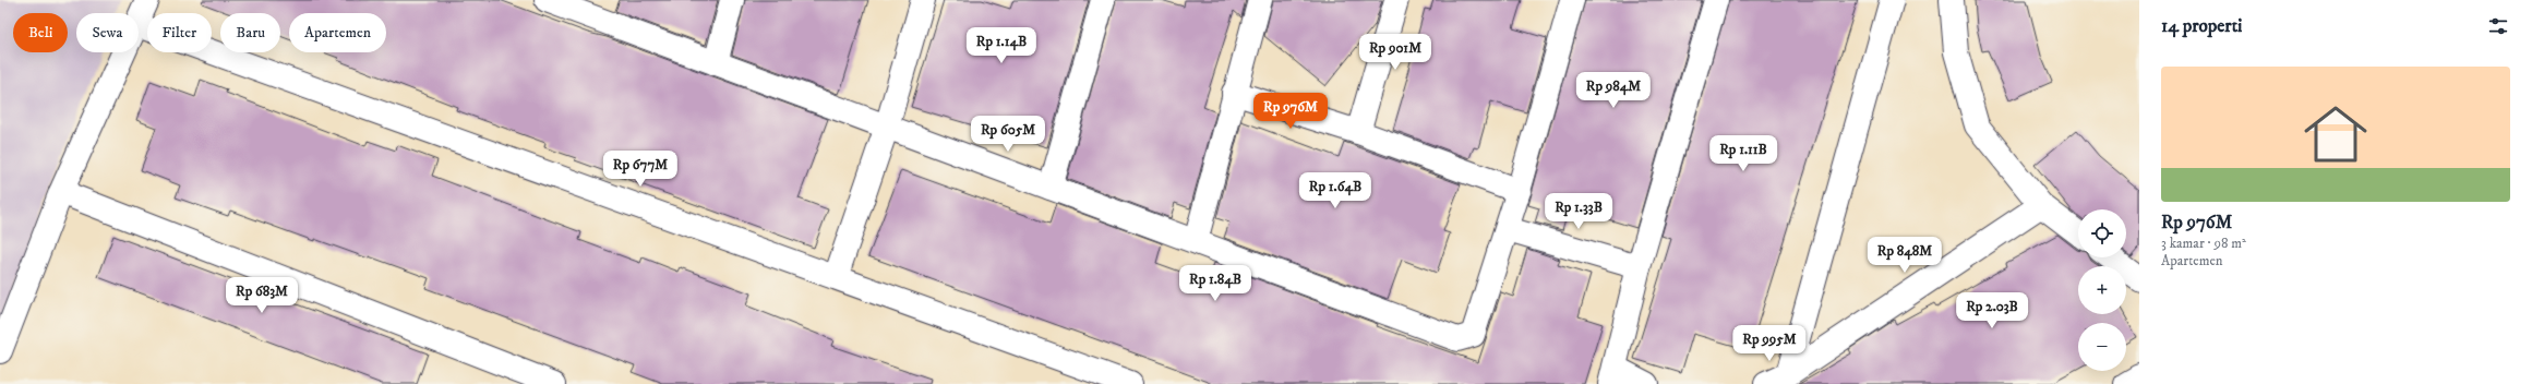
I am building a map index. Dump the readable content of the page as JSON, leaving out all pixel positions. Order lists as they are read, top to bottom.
{
  "page": {
    "heading": "14 properti",
    "chip": [
      "Beli",
      "Sewa",
      "Filter",
      "Baru",
      "Apartemen"
    ],
    "price": [
      "Rp 1.14B",
      "Rp 901M",
      "Rp 984M",
      "Rp 976M",
      "Rp 605M",
      "Rp 1.11B",
      "Rp 677M",
      "Rp 1.64B",
      "Rp 1.33B",
      "Rp 848M",
      "Rp 1.84B",
      "Rp 683M",
      "Rp 2.03B",
      "Rp 995M"
    ],
    "list": [
      {
        "name": "Rp 976M",
        "note": "3 kamar · 98 m² · Apartemen"
      }
    ],
    "map_buttons": ["+", "−"]
  }
}
